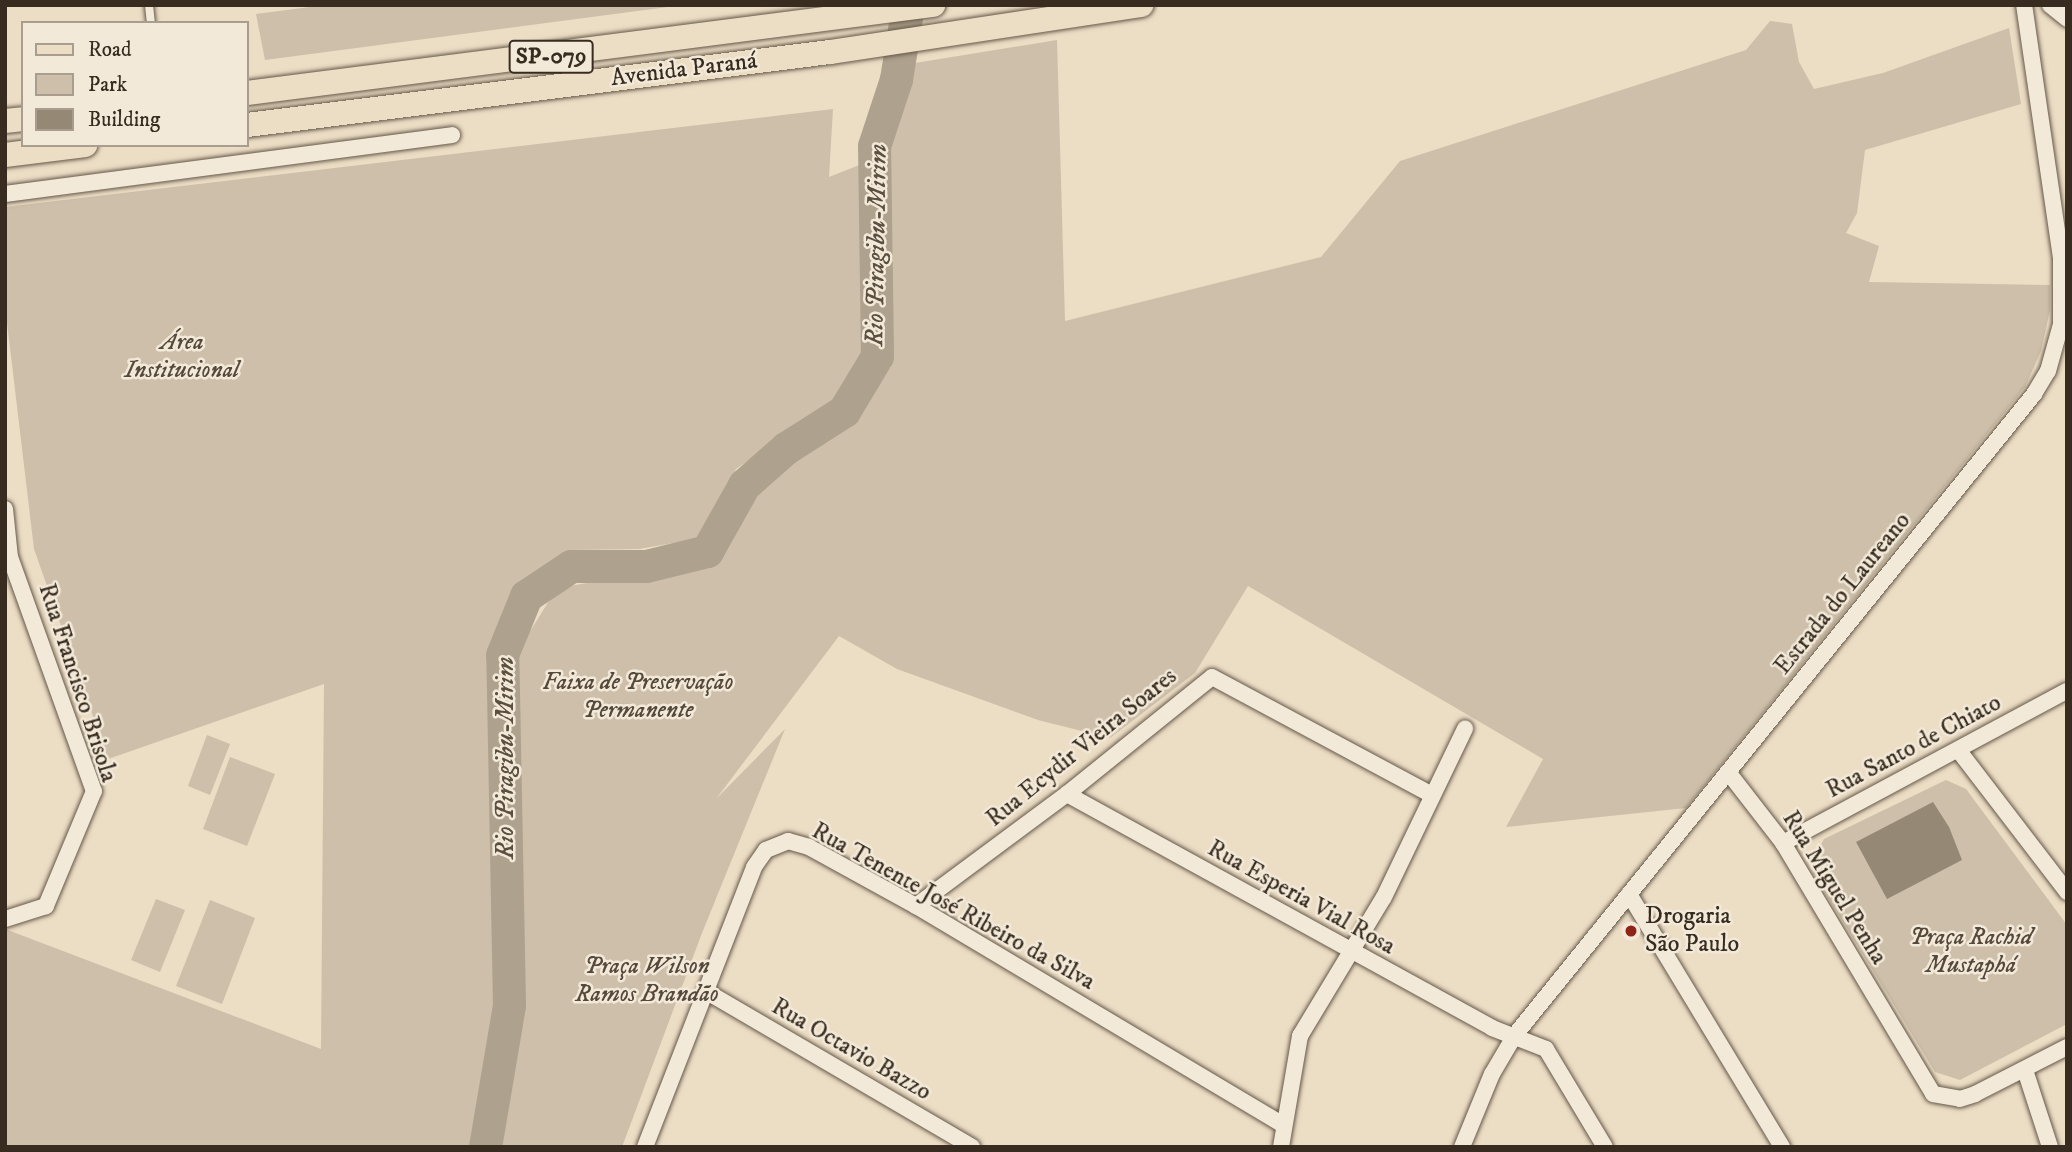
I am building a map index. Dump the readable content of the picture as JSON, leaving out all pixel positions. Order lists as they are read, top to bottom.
{
  "streets": {
    "main road": ["SP-079", "Avenida Paraná"],
    "street": [
      "Estrada do Laureano",
      "Rua Francisco Brisola",
      "Rua Santo de Chiato",
      "Rua Ecydir Vieira Soares",
      "Rua Miguel Penha",
      "Rua Esperia Vial Rosa",
      "Rua Tenente José Ribeiro da Silva",
      "Rua Octavio Bazzo"
    ]
  },
  "crossings": [
    ["Estrada do Laureano", "Rua Miguel Penha"],
    ["Estrada do Laureano", "Rua Esperia Vial Rosa"],
    ["Rua Santo de Chiato", "Rua Miguel Penha"],
    ["Rua Ecydir Vieira Soares", "Rua Esperia Vial Rosa"],
    ["Rua Ecydir Vieira Soares", "Rua Tenente José Ribeiro da Silva"],
    ["Rua Tenente José Ribeiro da Silva", "Rua Octavio Bazzo"]
  ],
  "water": ["Rio Piragibu-Mirim"],
  "parks": [
    "Área Institucional",
    "Faixa de Preservação Permanente",
    "Praça Rachid Mustaphá",
    "Praça Wilson Ramos Brandão"
  ],
  "places": ["Drogaria São Paulo"],
  "legend": ["Road", "Park", "Building"]
}
